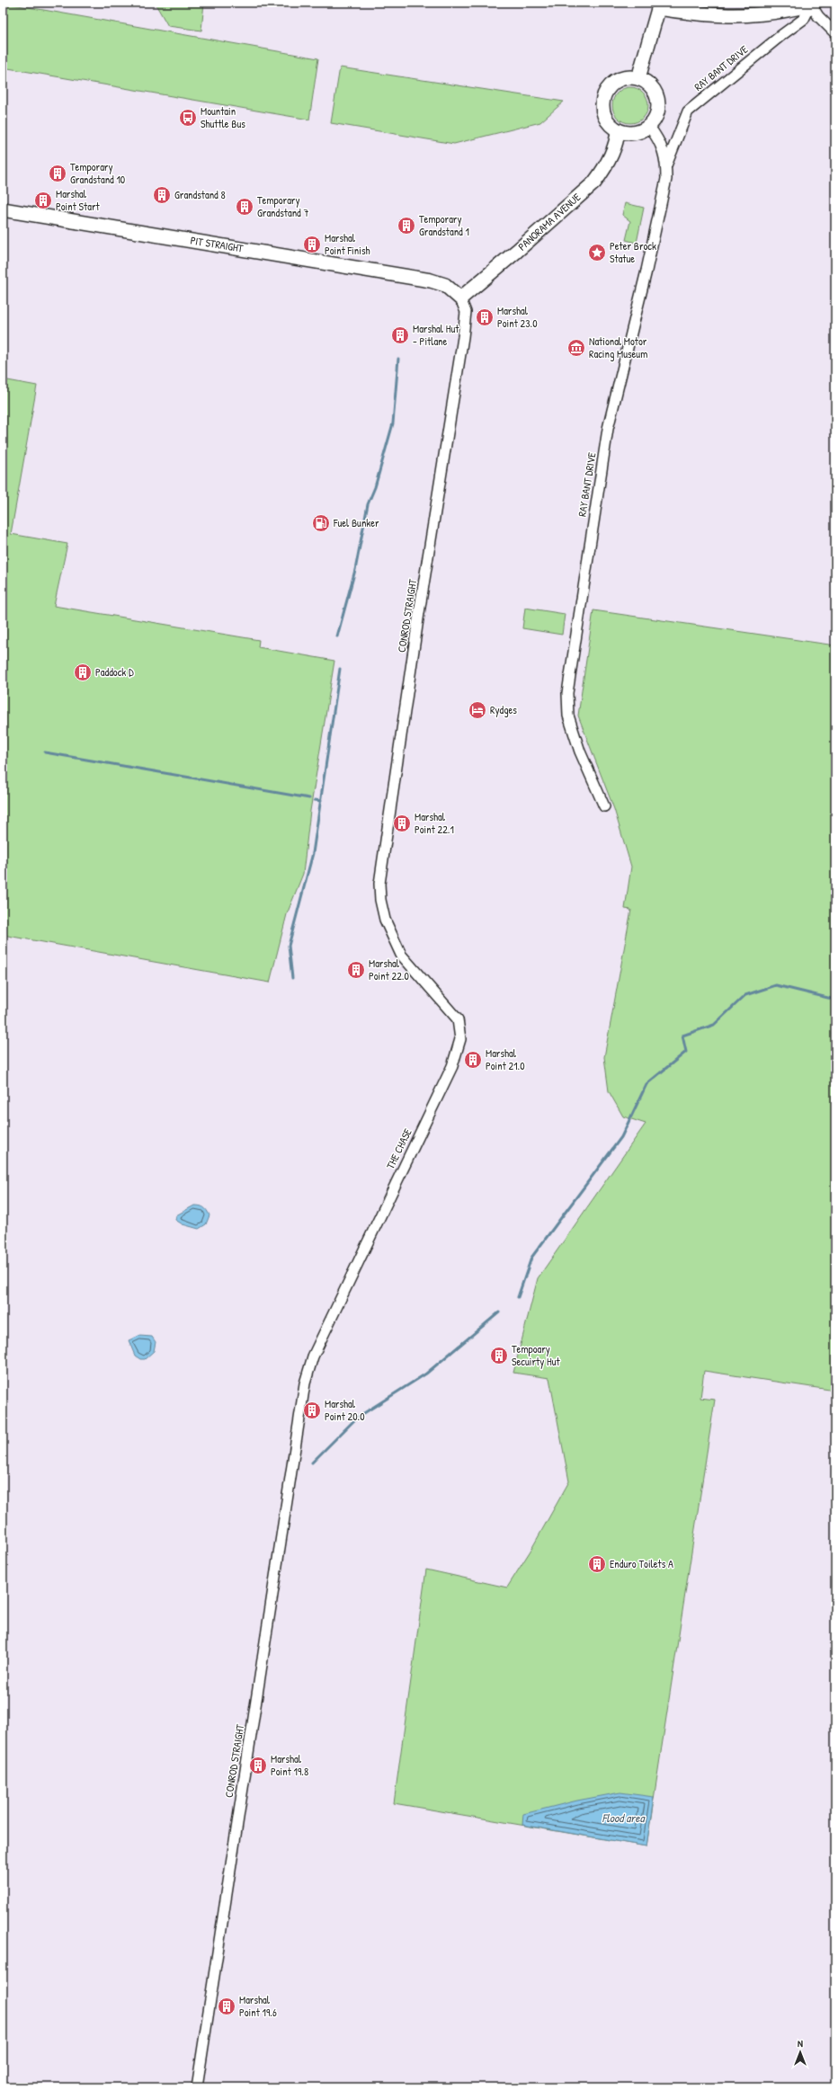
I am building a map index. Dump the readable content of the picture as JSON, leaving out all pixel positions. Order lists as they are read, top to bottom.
{
  "streets": {
    "street": [
      "RAY BANT DRIVE",
      "PANORAMA AVENUE",
      "PIT STRAIGHT",
      "CONROD STRAIGHT",
      "THE CHASE"
    ]
  },
  "crossings": [
    ["RAY BANT DRIVE", "PANORAMA AVENUE"],
    ["PANORAMA AVENUE", "PIT STRAIGHT"],
    ["PANORAMA AVENUE", "CONROD STRAIGHT"],
    ["PIT STRAIGHT", "CONROD STRAIGHT"],
    ["CONROD STRAIGHT", "THE CHASE"]
  ],
  "water": ["Flood area"],
  "places": {
    "bus stop": ["Mountain Shuttle Bus"],
    "building": [
      "Temporary Grandstand 10",
      "Grandstand 8",
      "Marshal Point Start",
      "Temporary Grandstand 7",
      "Temporary Grandstand 1",
      "Marshal Point Finish",
      "Marshal Point 23.0",
      "Marshal Hut - Pitlane",
      "Paddock D",
      "Marshal Point 22.1",
      "Marshal Point 22.0",
      "Marshal Point 21.0",
      "Tempoary Secuirty Hut",
      "Marshal Point 20.0",
      "Enduro Toilets A",
      "Marshal Point 19.8",
      "Marshal Point 19.6"
    ],
    "place": ["Peter Brock Statue"],
    "museum": ["National Motor Racing Museum"],
    "fuel station": ["Fuel Bunker"],
    "hotel": ["Rydges"]
  },
  "north": "top"
}
